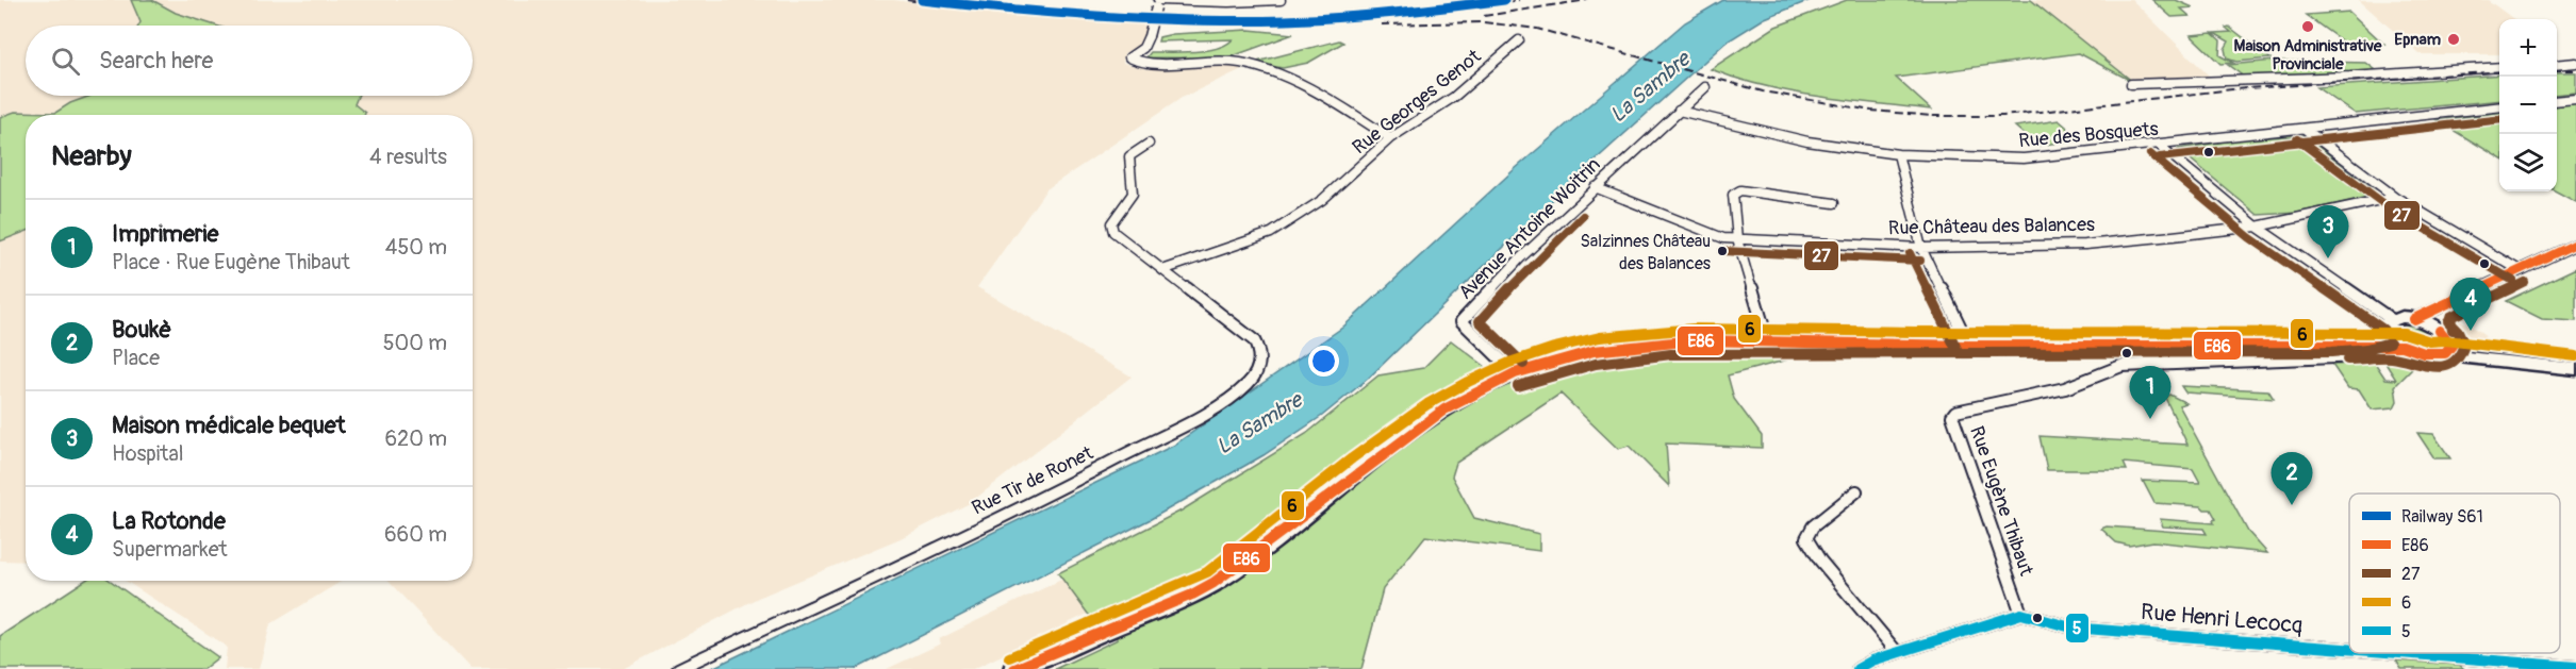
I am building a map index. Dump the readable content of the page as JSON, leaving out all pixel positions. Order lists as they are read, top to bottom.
{
  "streets": {
    "street": [
      "Rue Georges Genot",
      "Rue des Bosquets",
      "Rue Château des Balances",
      "Avenue Antoine Woitrin",
      "Rue Tir de Ronet",
      "Rue Eugène Thibaut",
      "Rue Henri Lecocq"
    ]
  },
  "crossings": [
    ["Rue Georges Genot", "Rue Tir de Ronet"],
    ["Rue des Bosquets", "Avenue Antoine Woitrin"],
    ["Rue Château des Balances", "Avenue Antoine Woitrin"],
    ["Rue Eugène Thibaut", "Rue Henri Lecocq"]
  ],
  "water": ["La Sambre"],
  "places": ["Maison Administrative Provinciale", "Epnam", "Salzinnes Château des Balances"],
  "lines": [
    "rail line S61",
    "transit line 27",
    "transit line E86",
    "transit line 6",
    "transit line 5"
  ],
  "legend": [
    "Railway S61",
    "E86",
    "27",
    "6",
    "5"
  ],
  "page": {
    "map_buttons": ["+", "−"],
    "search": "Search here",
    "heading": ["Nearby", "4 results"],
    "list": [
      {
        "mark": "1",
        "name": "Imprimerie",
        "note": "Place · Rue Eugène Thibaut",
        "value": "450 m"
      },
      {
        "mark": "2",
        "name": "Boukè",
        "note": "Place",
        "value": "500 m"
      },
      {
        "mark": "3",
        "name": "Maison médicale bequet",
        "note": "Hospital",
        "value": "620 m"
      },
      {
        "mark": "4",
        "name": "La Rotonde",
        "note": "Supermarket",
        "value": "660 m"
      }
    ],
    "pins": [
      "3",
      "4",
      "1",
      "2"
    ]
  }
}
